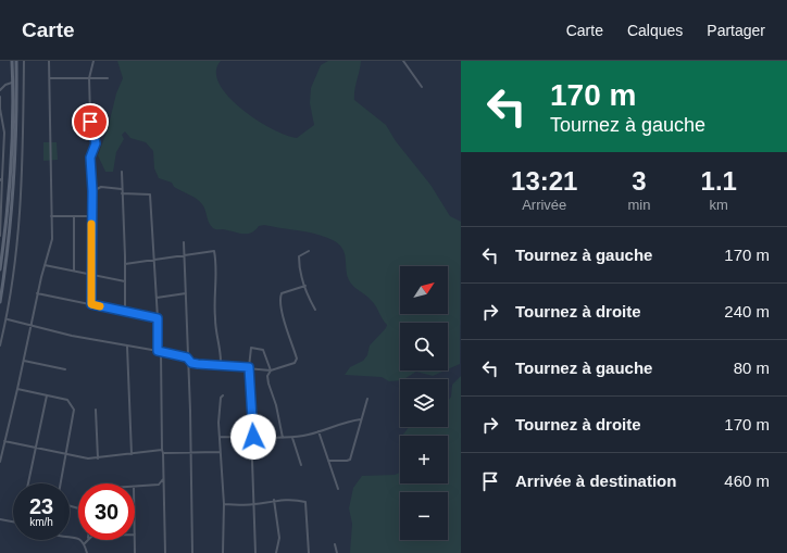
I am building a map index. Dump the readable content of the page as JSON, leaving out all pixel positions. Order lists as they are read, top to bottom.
{
  "north": "top right",
  "page": {
    "header": "Carte",
    "nav": ["Carte", "Calques", "Partager"],
    "turn": ["170 m", "Tournez à gauche"],
    "eta": [
      "13:21",
      "Arrivée",
      "3",
      "min",
      "1.1",
      "km"
    ],
    "list": [
      {
        "name": "Tournez à gauche",
        "value": "170 m"
      },
      {
        "name": "Tournez à droite",
        "value": "240 m"
      },
      {
        "name": "Tournez à gauche",
        "value": "80 m"
      },
      {
        "name": "Tournez à droite",
        "value": "170 m"
      },
      {
        "name": "Arrivée à destination",
        "value": "460 m"
      }
    ],
    "map_buttons": ["+", "−"],
    "speed": "23 km/h",
    "limit": "30"
  }
}
